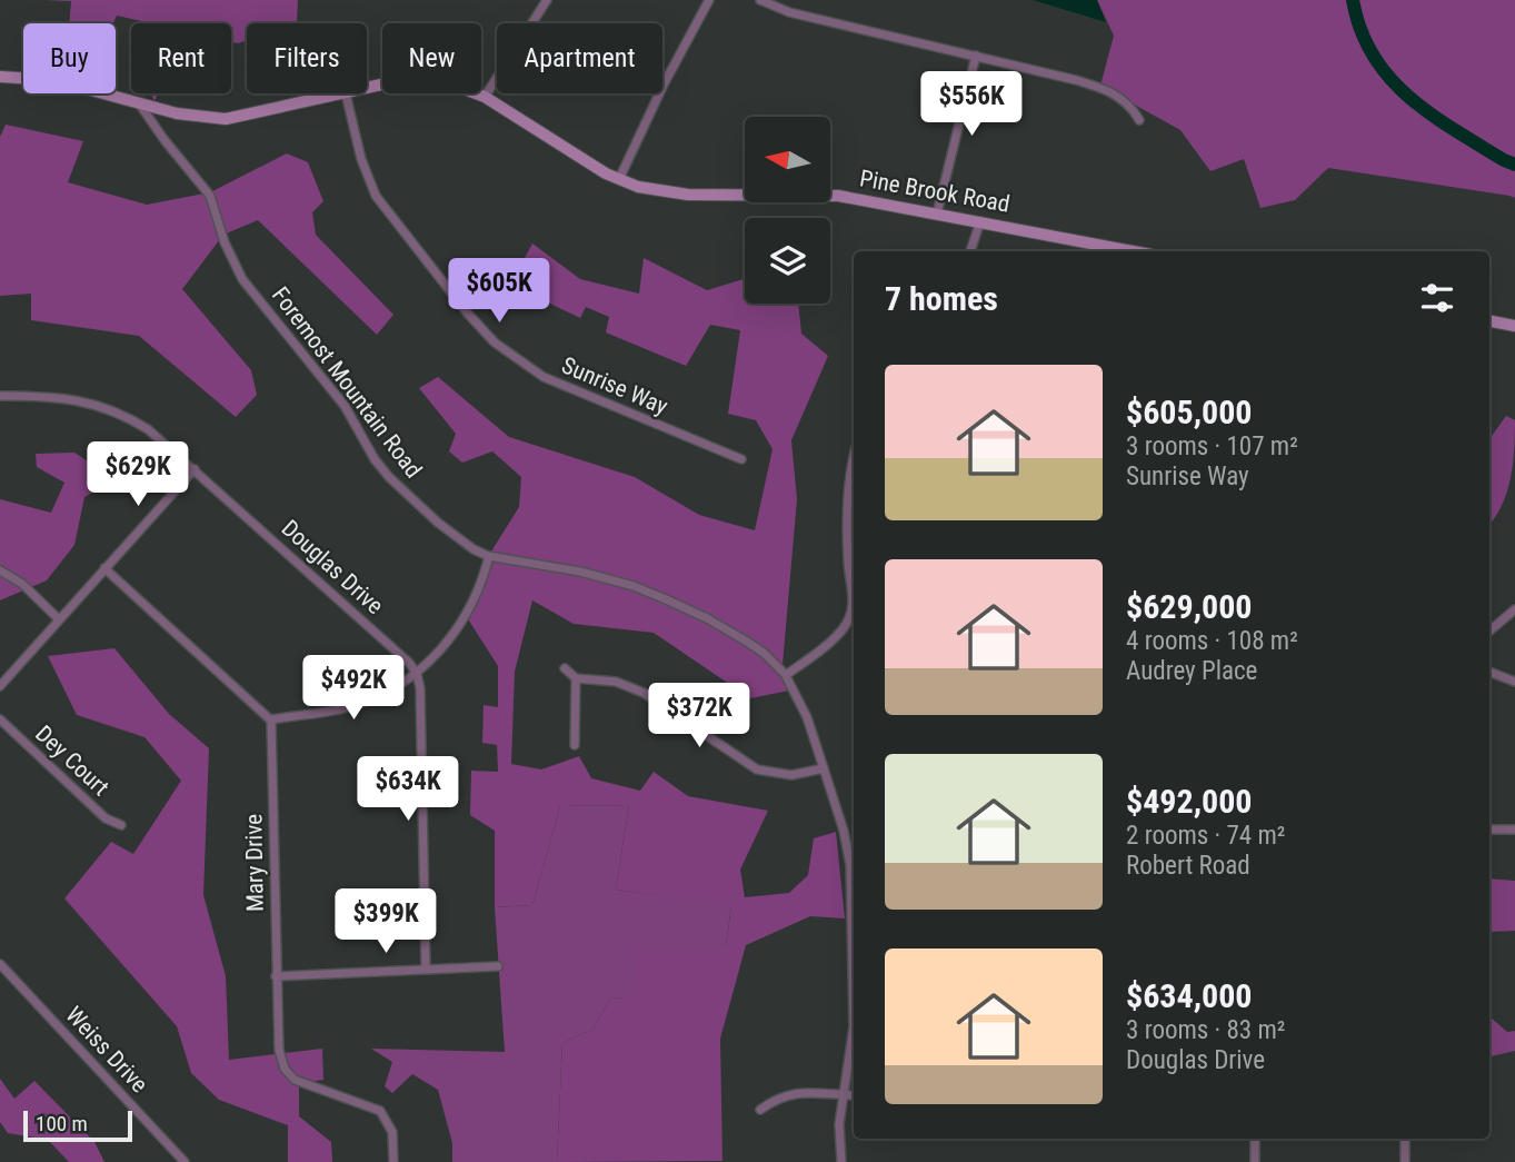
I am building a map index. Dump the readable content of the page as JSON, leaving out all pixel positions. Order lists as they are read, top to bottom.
{
  "streets": {
    "street": [
      "Pine Brook Road",
      "Foremost Mountain Road",
      "Sunrise Way",
      "Douglas Drive",
      "Dey Court",
      "Mary Drive",
      "Weiss Drive"
    ]
  },
  "crossings": [
    ["Pine Brook Road", "Foremost Mountain Road"],
    ["Pine Brook Road", "Sunrise Way"]
  ],
  "scale_bar": "100 m",
  "north": "left",
  "page": {
    "chip": [
      "Buy",
      "Rent",
      "Filters",
      "New",
      "Apartment"
    ],
    "price": [
      "$556K",
      "$605K",
      "$629K",
      "$492K",
      "$372K",
      "$634K",
      "$399K"
    ],
    "heading": "7 homes",
    "list": [
      {
        "name": "$605,000",
        "note": "3 rooms · 107 m² · Sunrise Way"
      },
      {
        "name": "$629,000",
        "note": "4 rooms · 108 m² · Audrey Place"
      },
      {
        "name": "$492,000",
        "note": "2 rooms · 74 m² · Robert Road"
      },
      {
        "name": "$634,000",
        "note": "3 rooms · 83 m² · Douglas Drive"
      }
    ],
    "scale": "100 m"
  }
}
